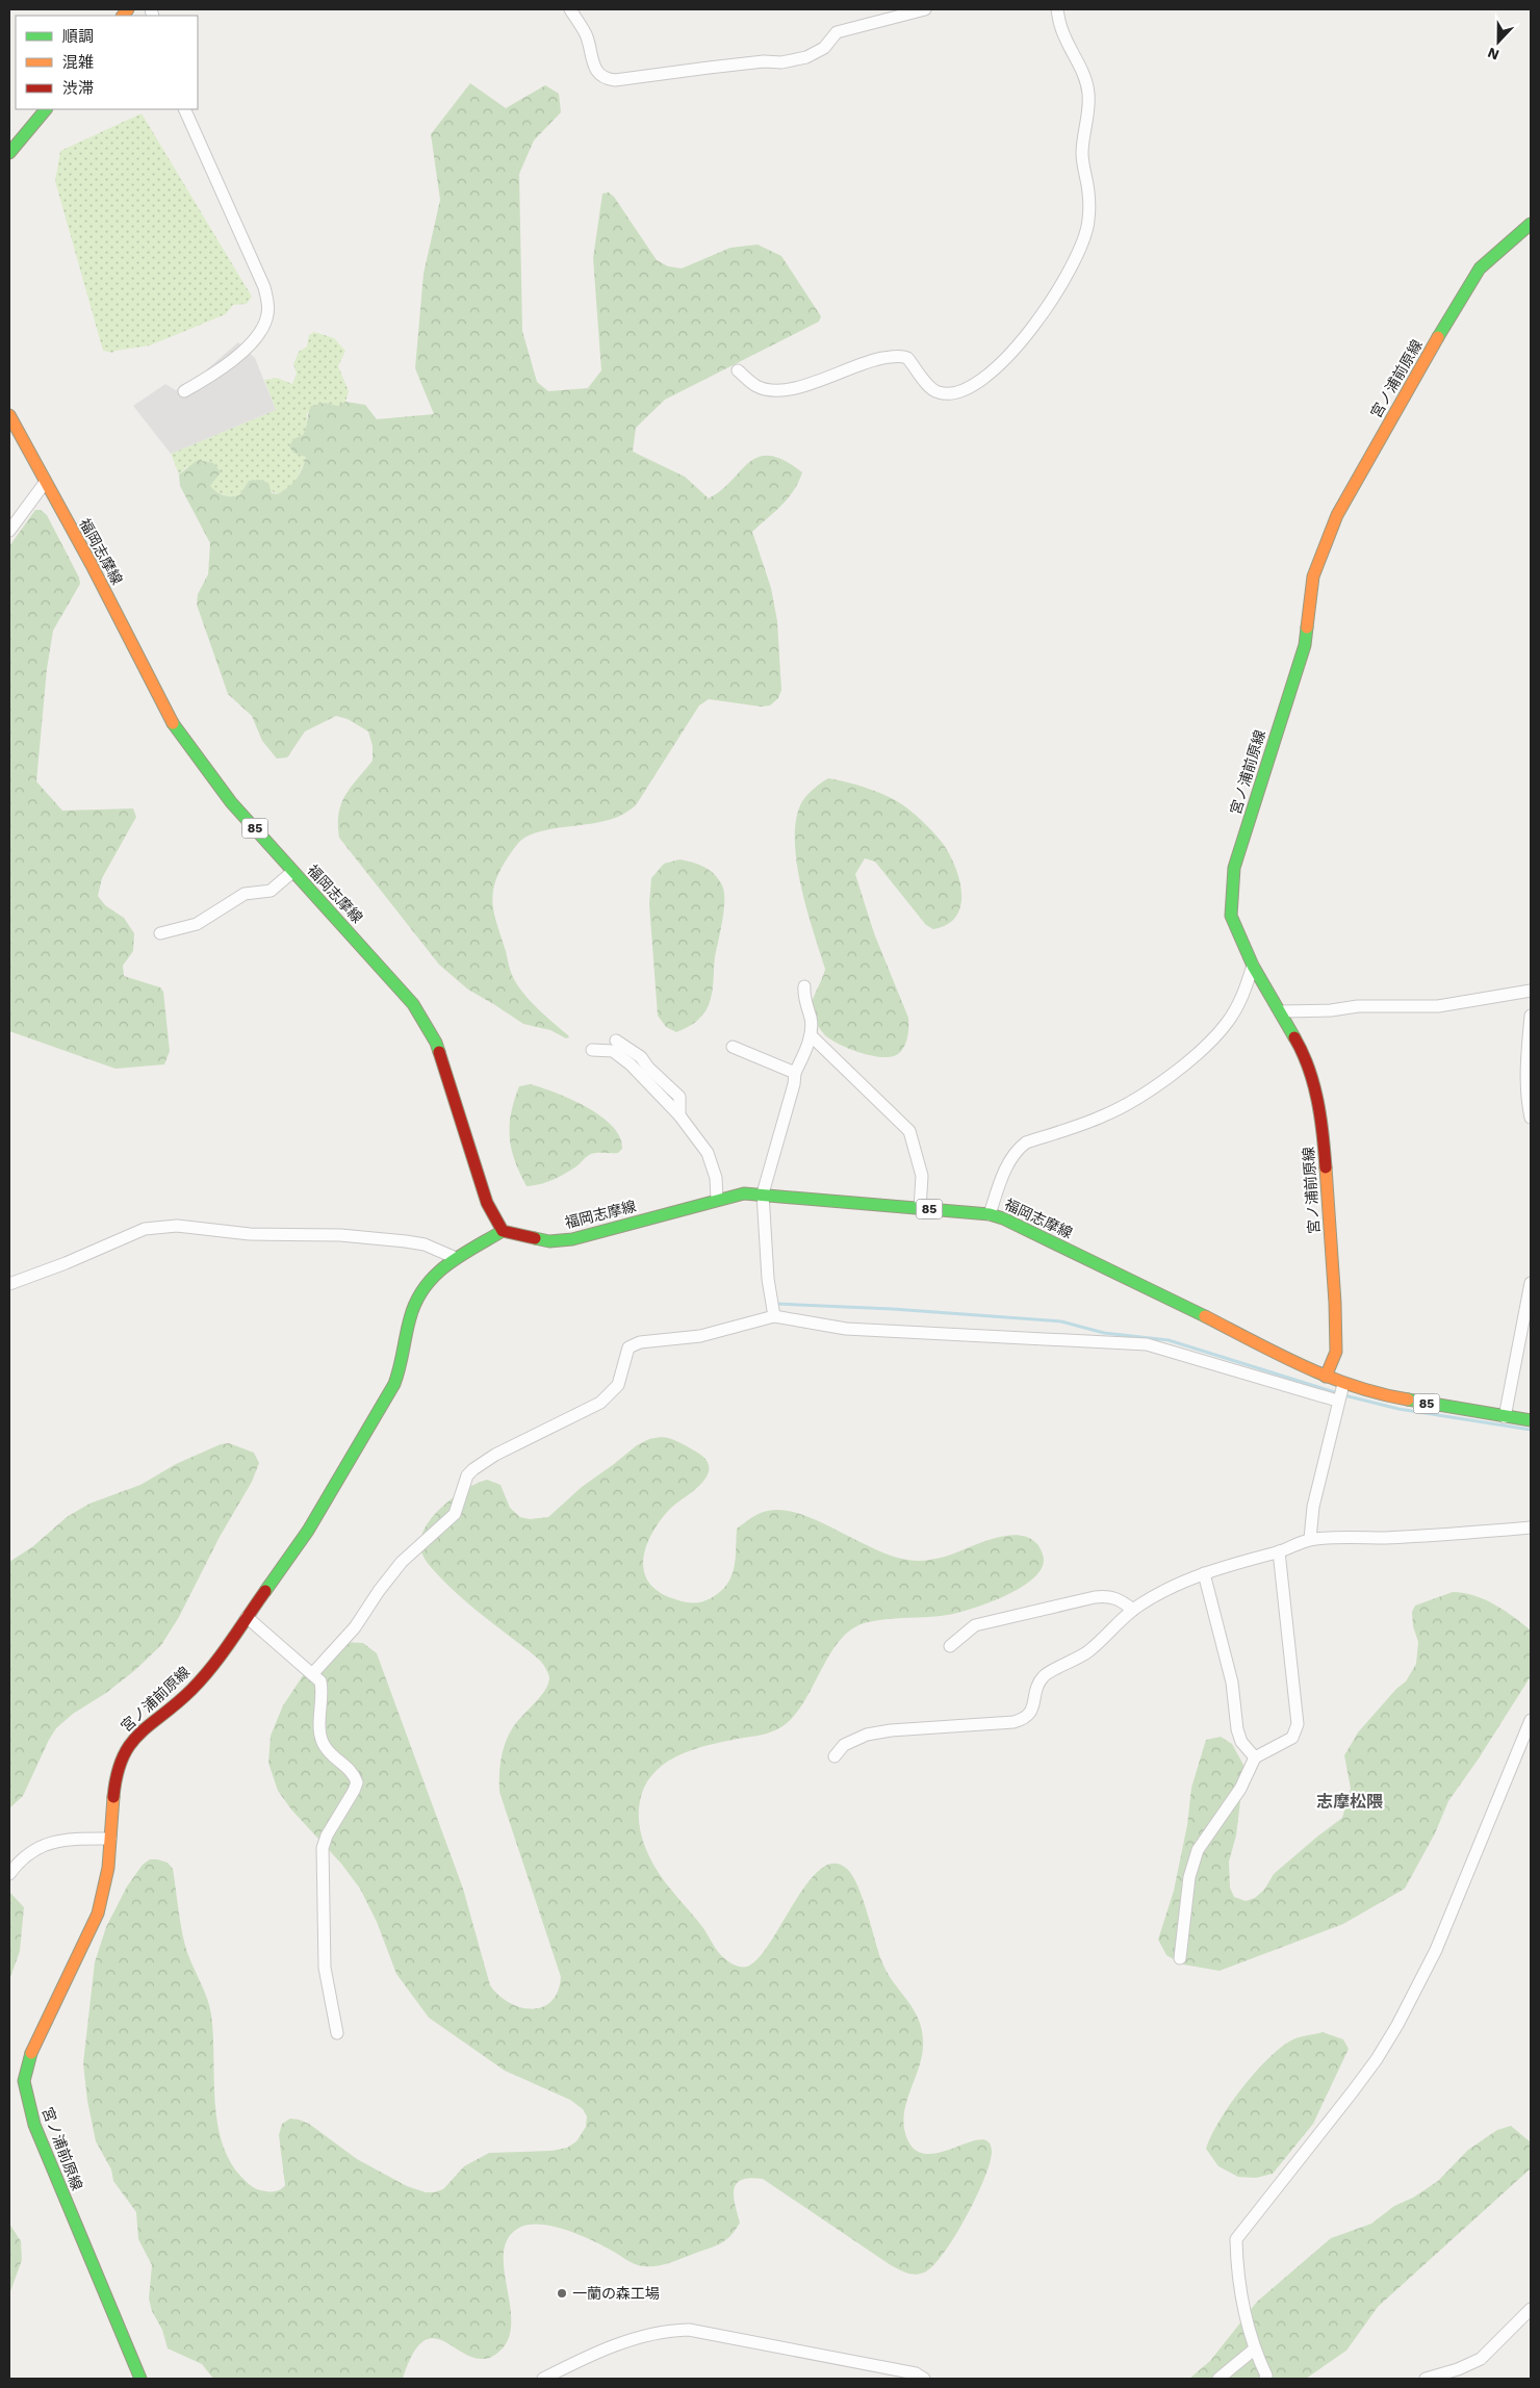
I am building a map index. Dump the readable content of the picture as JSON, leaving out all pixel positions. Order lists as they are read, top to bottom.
{
  "streets": {
    "main road": ["宮ノ浦前原線", "福岡志摩線", "85"]
  },
  "crossings": [
    ["宮ノ浦前原線", "福岡志摩線"]
  ],
  "districts": ["志摩松隈"],
  "places": ["一蘭の森工場"],
  "legend": ["順調", "混雑", "渋滞"],
  "north": "bottom"
}
